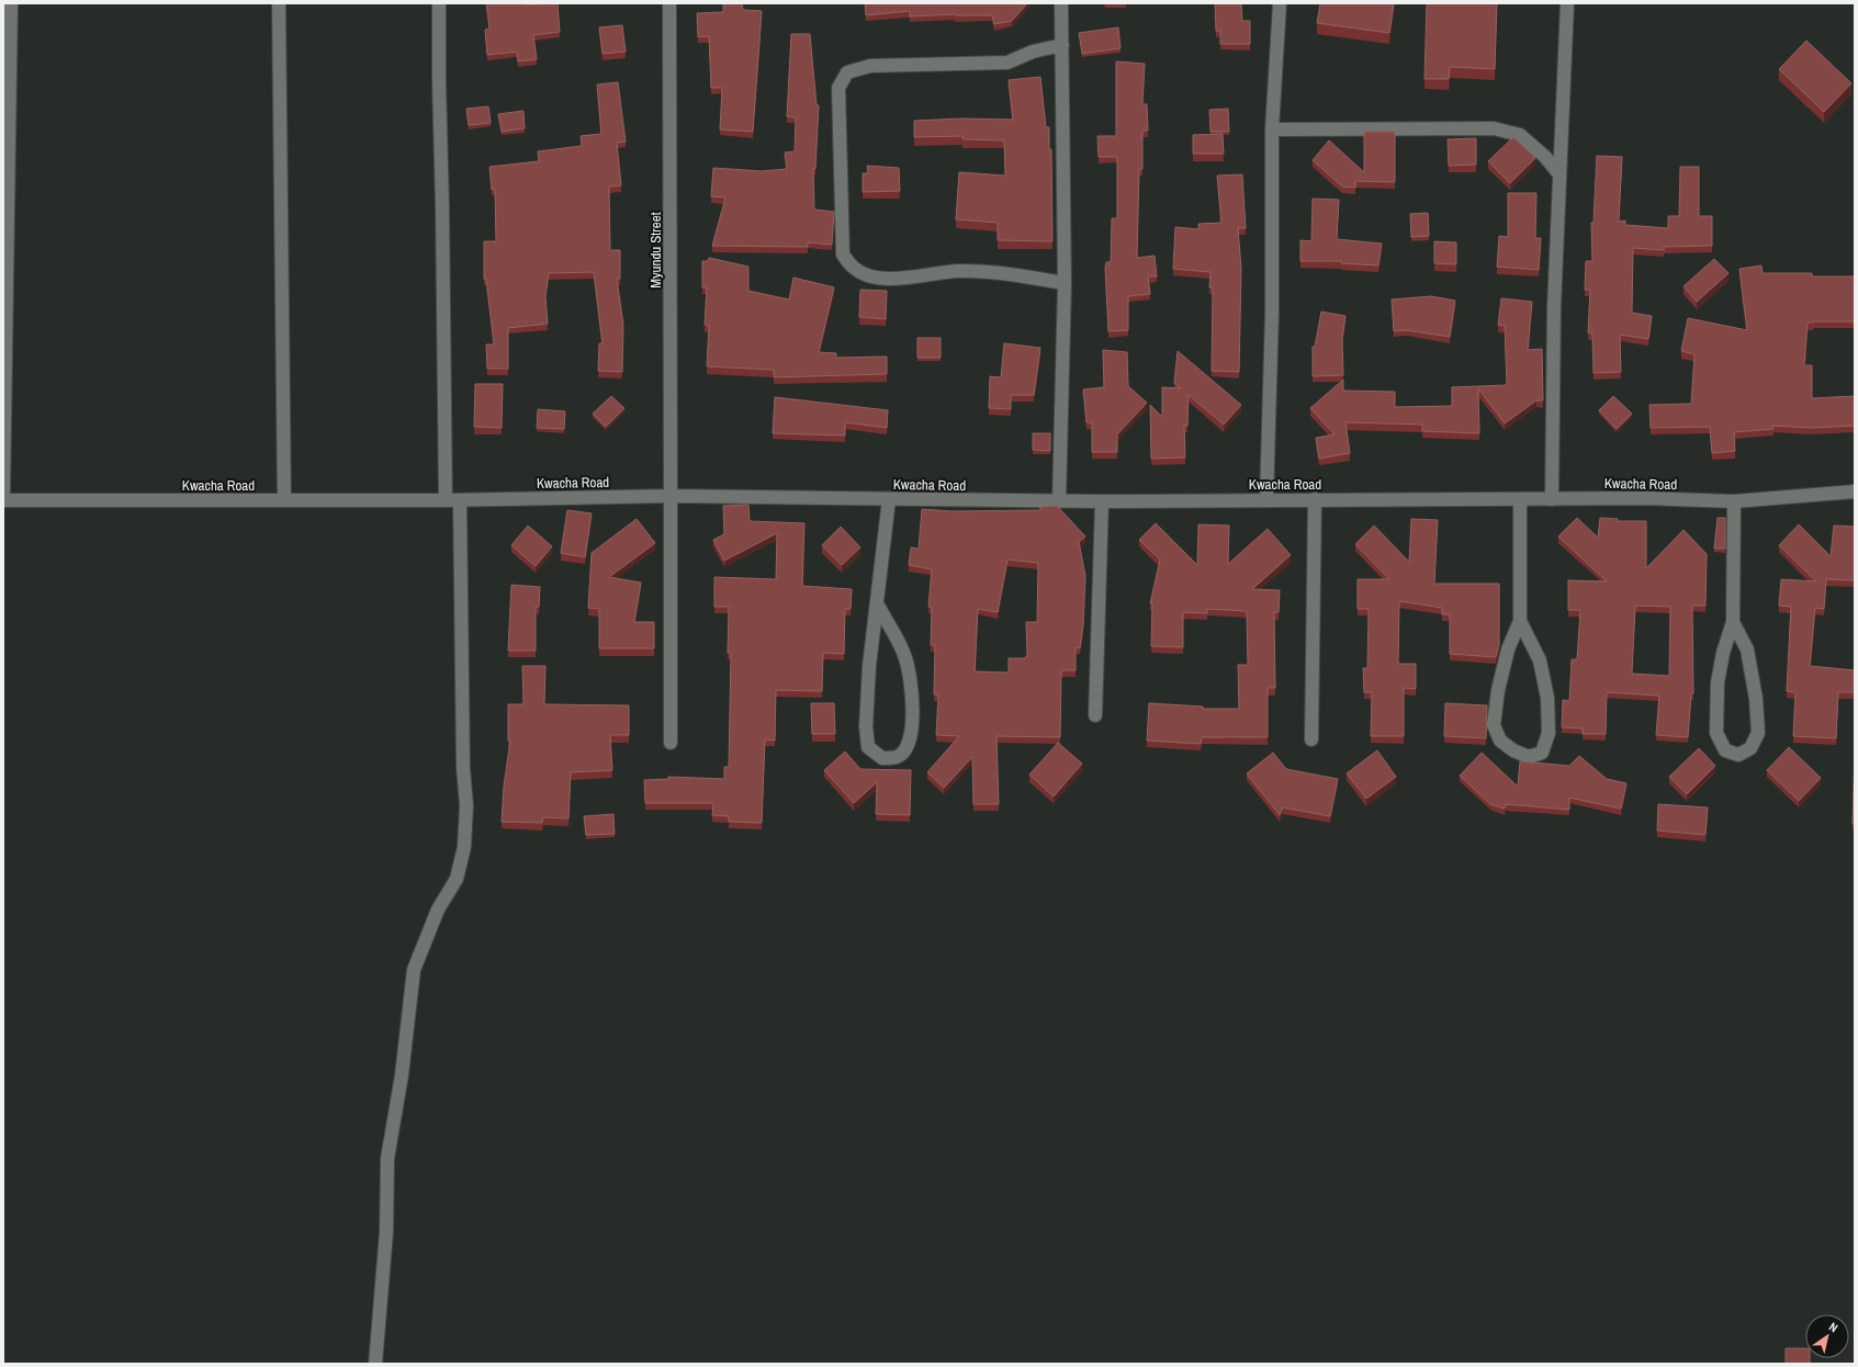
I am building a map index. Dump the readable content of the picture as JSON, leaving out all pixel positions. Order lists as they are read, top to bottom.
{
  "streets": {
    "street": ["Myundu Street", "Kwacha Road"]
  },
  "crossings": [
    ["Myundu Street", "Kwacha Road"]
  ],
  "north": "top right"
}
